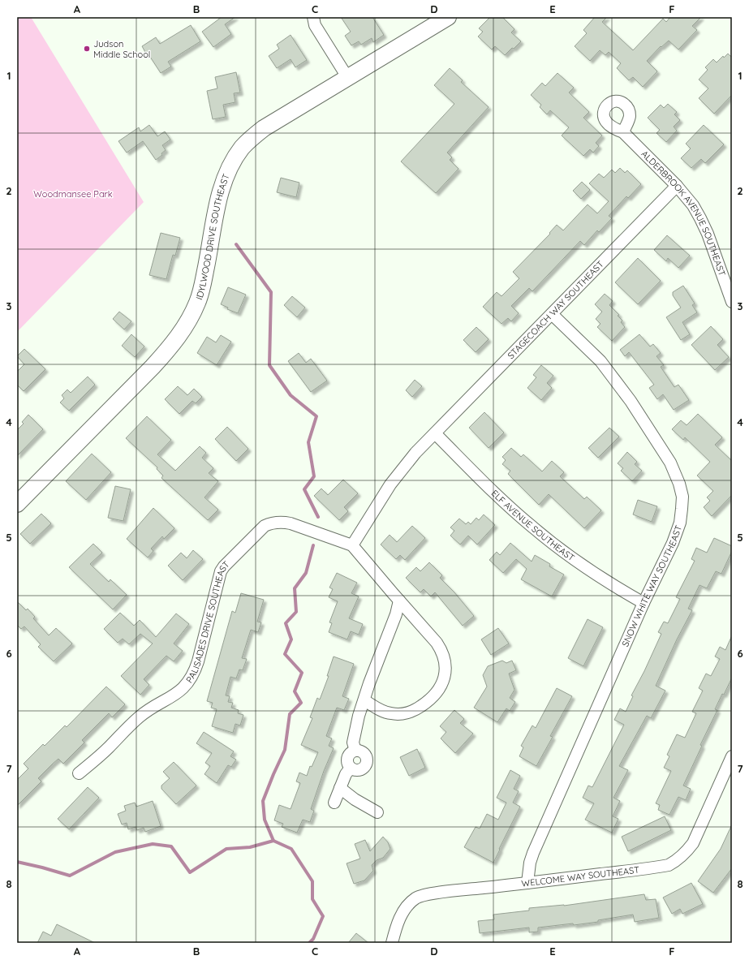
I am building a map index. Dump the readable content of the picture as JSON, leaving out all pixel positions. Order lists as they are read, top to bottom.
{
  "streets": {
    "street": [
      "ALDERBROOK AVENUE SOUTHEAST",
      "IDYLWOOD DRIVE SOUTHEAST",
      "STAGECOACH WAY SOUTHEAST",
      "ELF AVENUE SOUTHEAST",
      "SNOW WHITE WAY SOUTHEAST",
      "PALISADES DRIVE SOUTHEAST",
      "WELCOME WAY SOUTHEAST"
    ]
  },
  "crossings": [
    ["ALDERBROOK AVENUE SOUTHEAST", "STAGECOACH WAY SOUTHEAST"],
    ["STAGECOACH WAY SOUTHEAST", "ELF AVENUE SOUTHEAST"],
    ["STAGECOACH WAY SOUTHEAST", "SNOW WHITE WAY SOUTHEAST"],
    ["STAGECOACH WAY SOUTHEAST", "PALISADES DRIVE SOUTHEAST"],
    ["ELF AVENUE SOUTHEAST", "SNOW WHITE WAY SOUTHEAST"],
    ["SNOW WHITE WAY SOUTHEAST", "WELCOME WAY SOUTHEAST"]
  ],
  "parks": ["Woodmansee Park"],
  "places": ["Judson Middle School"],
  "grid": {
    "columns": [
      "A",
      "B",
      "C",
      "D",
      "E",
      "F"
    ],
    "rows": [
      "1",
      "2",
      "3",
      "4",
      "5",
      "6",
      "7",
      "8"
    ]
  }
}
